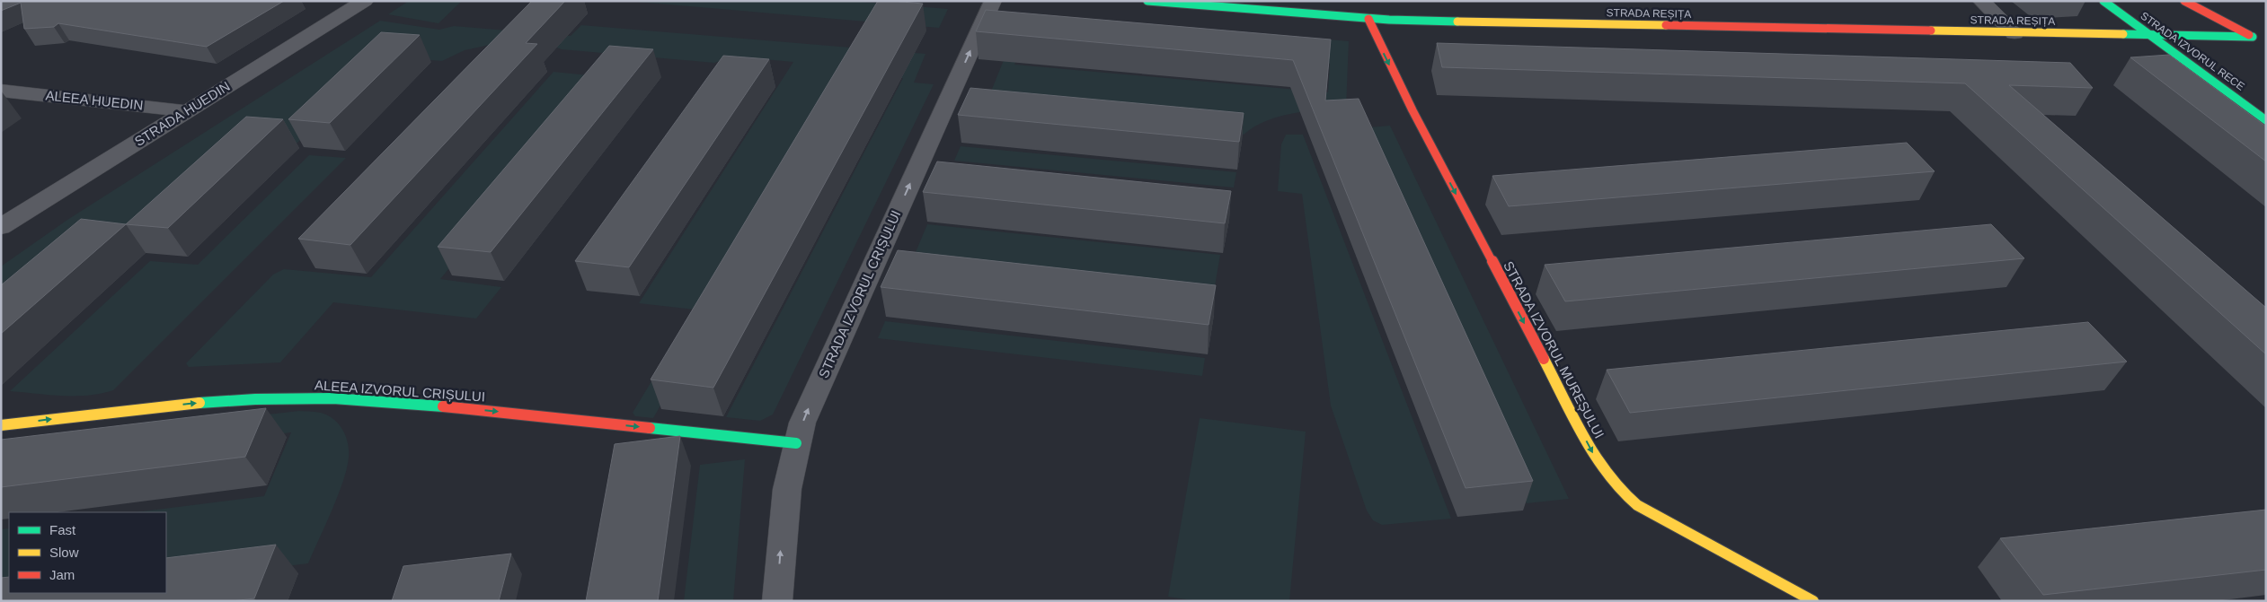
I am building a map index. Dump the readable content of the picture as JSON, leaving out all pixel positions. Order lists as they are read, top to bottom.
{
  "streets": {
    "street": [
      "STRADA REȘIȚA",
      "STRADA IZVORUL RECE",
      "ALEEA HUEDIN",
      "STRADA HUEDIN",
      "STRADA IZVORUL CRIȘULUI",
      "STRADA IZVORUL MUREȘULUI",
      "ALEEA IZVORUL CRIȘULUI"
    ]
  },
  "crossings": [
    ["STRADA REȘIȚA", "STRADA IZVORUL RECE"],
    ["STRADA REȘIȚA", "STRADA IZVORUL MUREȘULUI"],
    ["ALEEA HUEDIN", "STRADA HUEDIN"],
    ["STRADA IZVORUL CRIȘULUI", "ALEEA IZVORUL CRIȘULUI"]
  ],
  "one_way": ["STRADA IZVORUL CRIȘULUI", "STRADA IZVORUL MUREȘULUI", "ALEEA IZVORUL CRIȘULUI"],
  "legend": ["Fast", "Slow", "Jam"]
}
